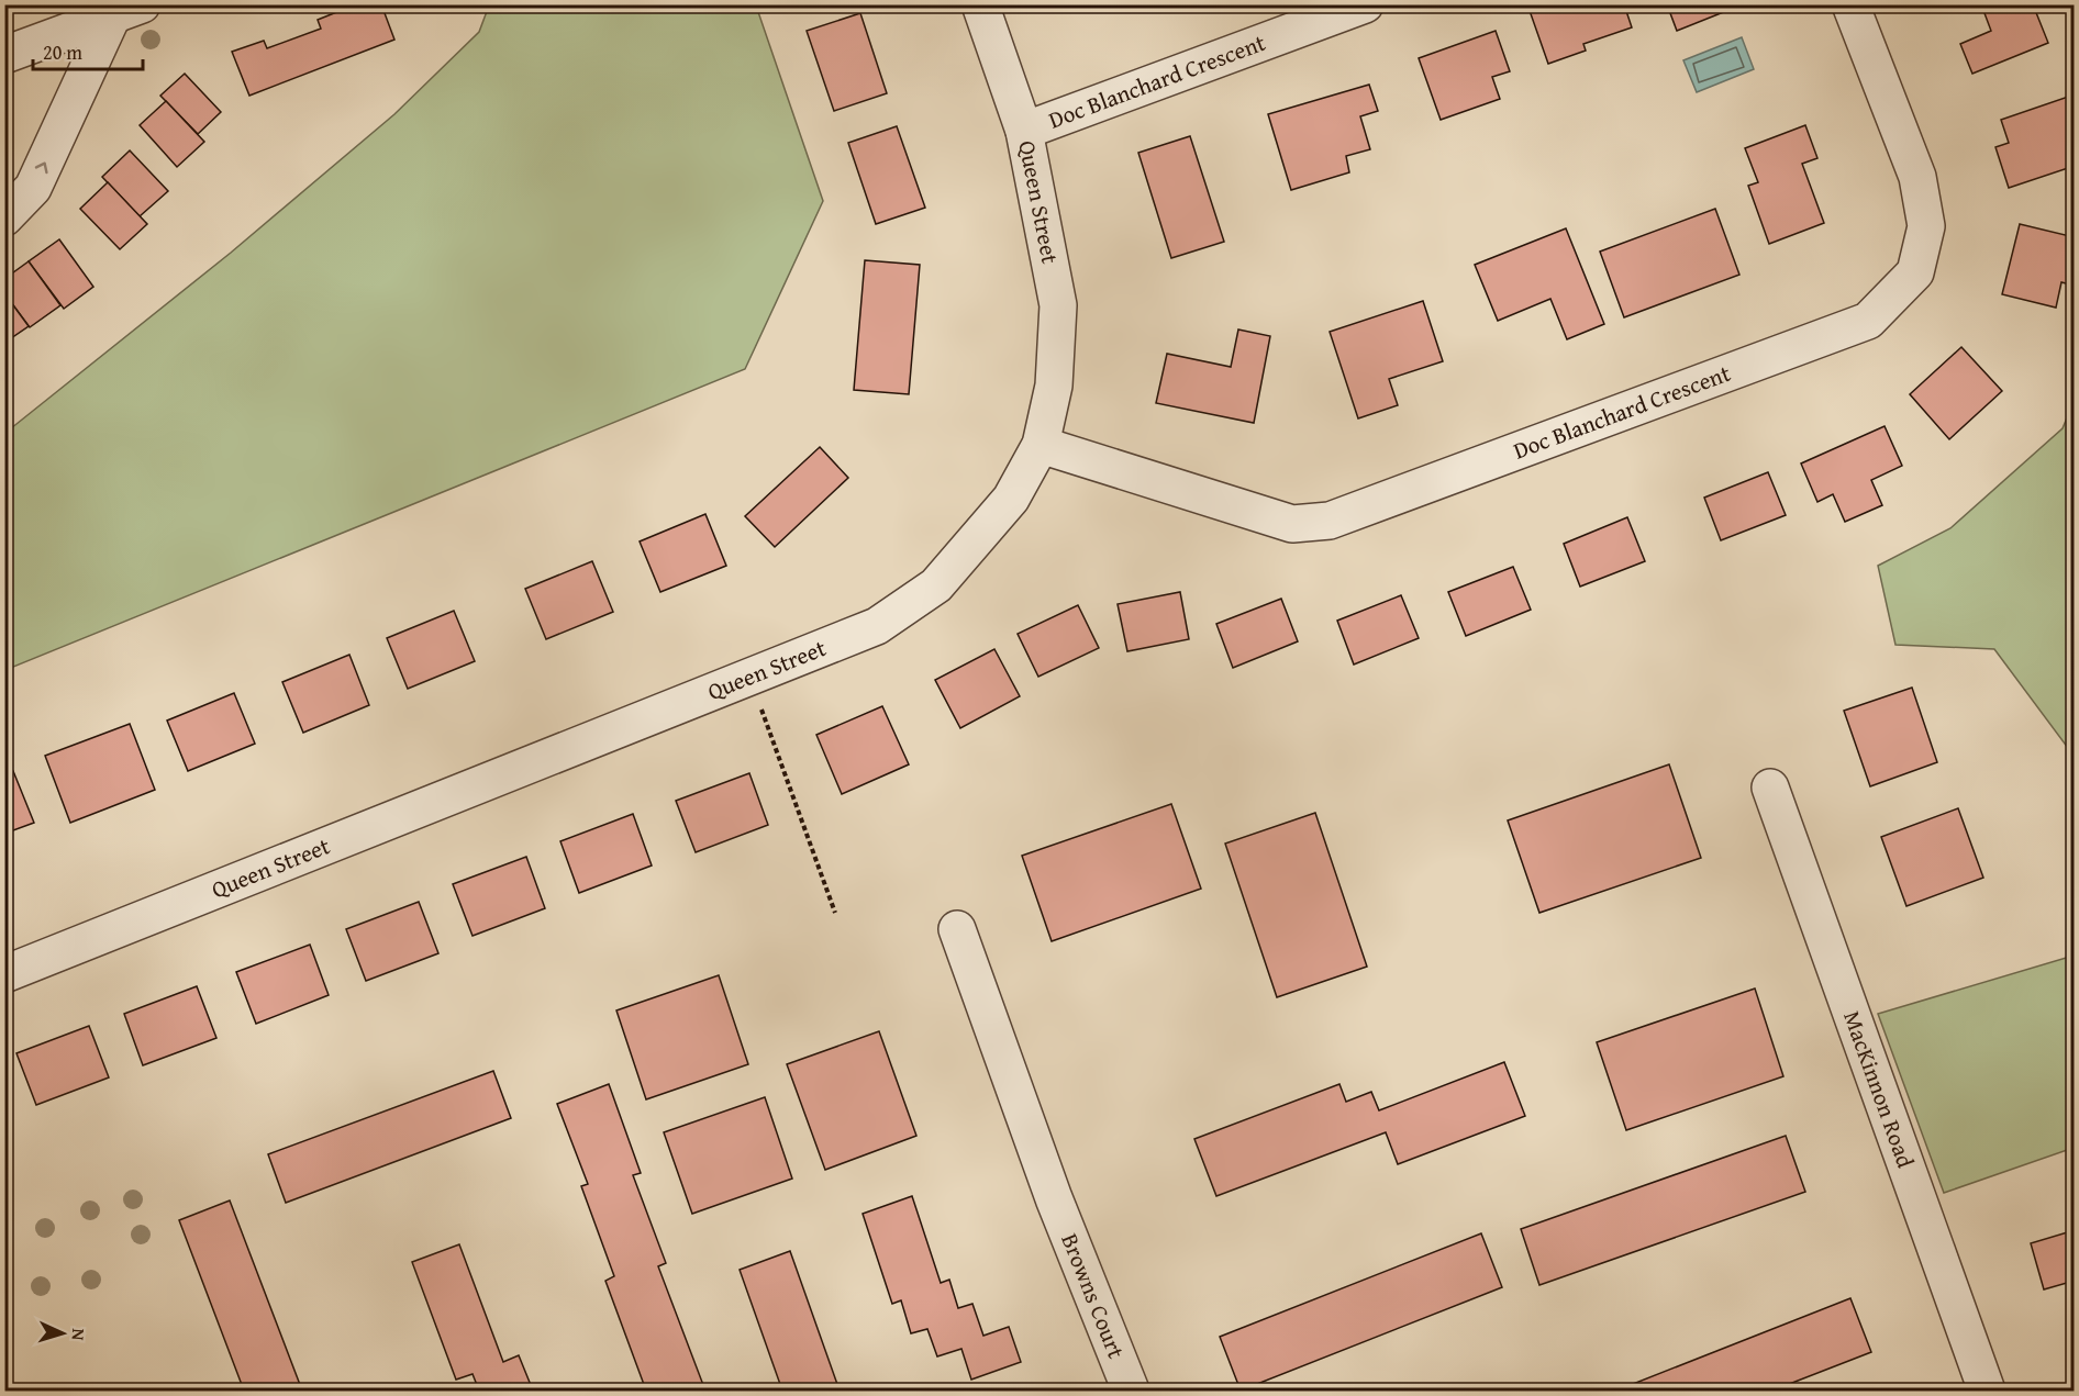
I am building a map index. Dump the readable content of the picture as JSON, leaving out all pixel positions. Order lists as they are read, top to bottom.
{
  "streets": {
    "street": [
      "Doc Blanchard Crescent",
      "Queen Street",
      "MacKinnon Road",
      "Browns Court"
    ]
  },
  "crossings": [
    ["Doc Blanchard Crescent", "Queen Street"]
  ],
  "scale_bar": "20 m",
  "north": "right"
}
